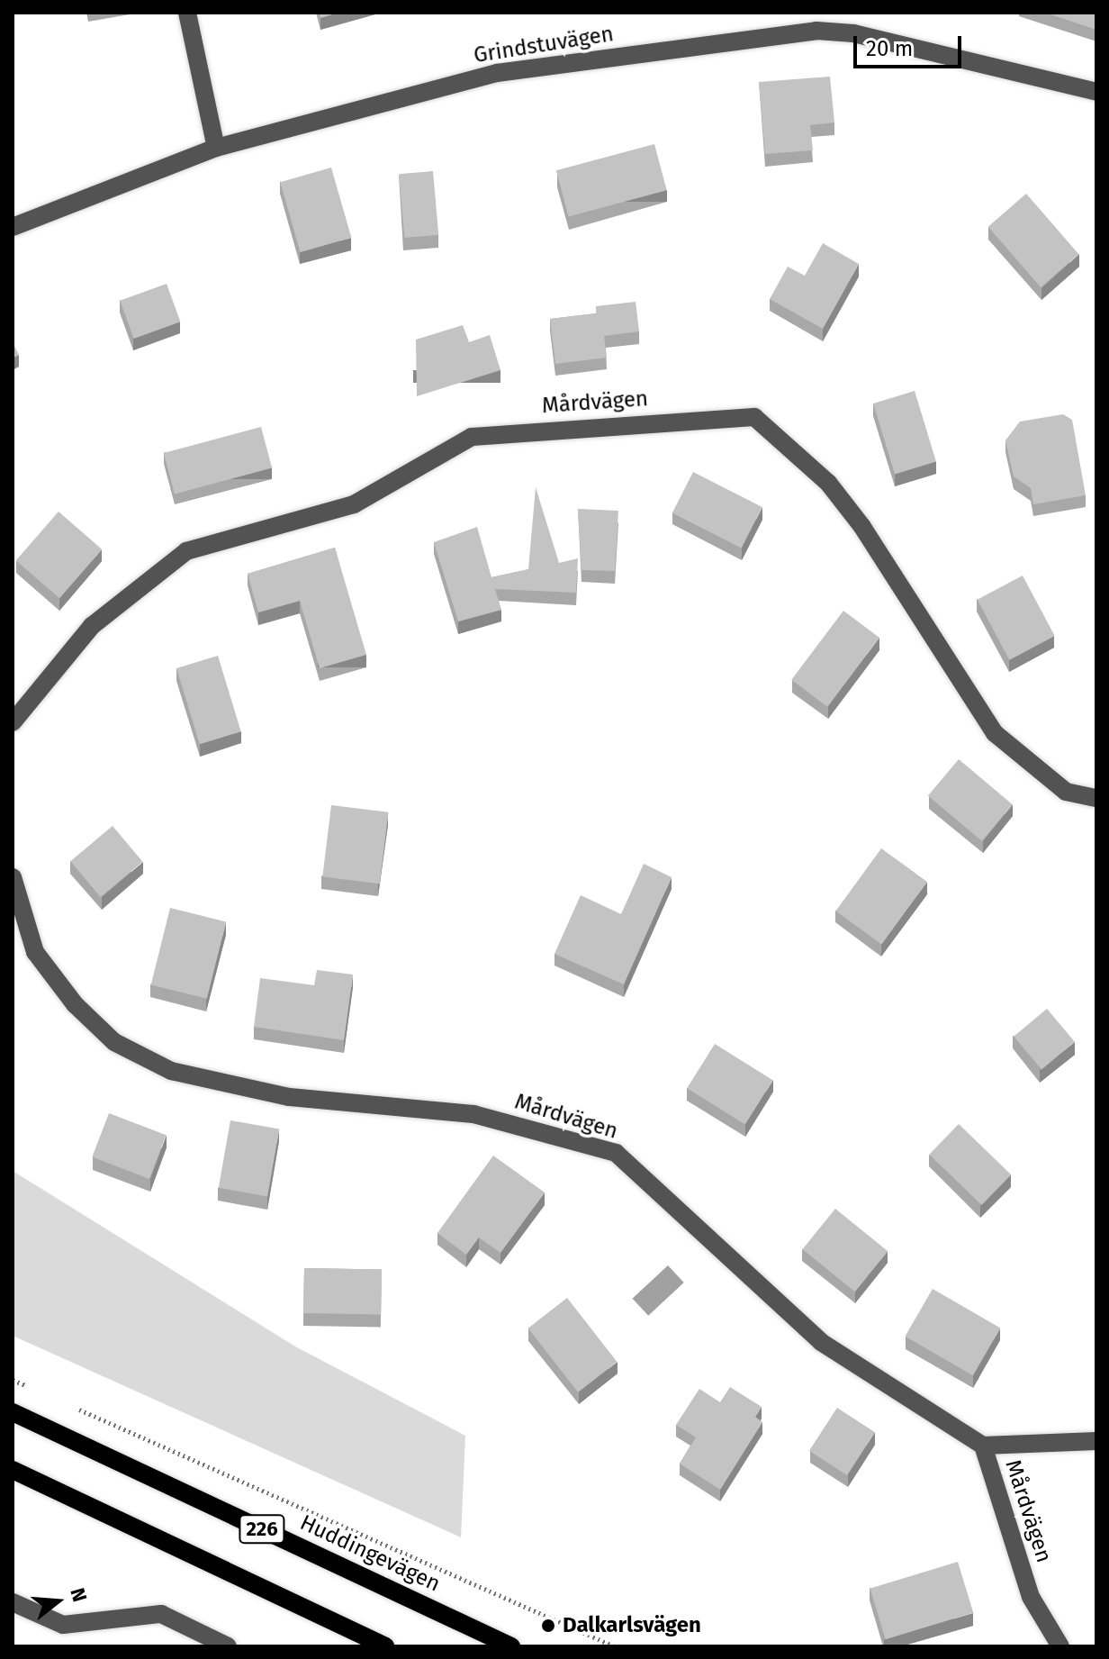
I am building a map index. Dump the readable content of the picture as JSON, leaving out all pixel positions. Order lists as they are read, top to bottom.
{
  "streets": {
    "main road": ["226", "Huddingevägen"],
    "street": ["Grindstuvägen", "Mårdvägen"]
  },
  "places": ["Dalkarlsvägen"],
  "scale_bar": "20 m",
  "north": "right"
}
